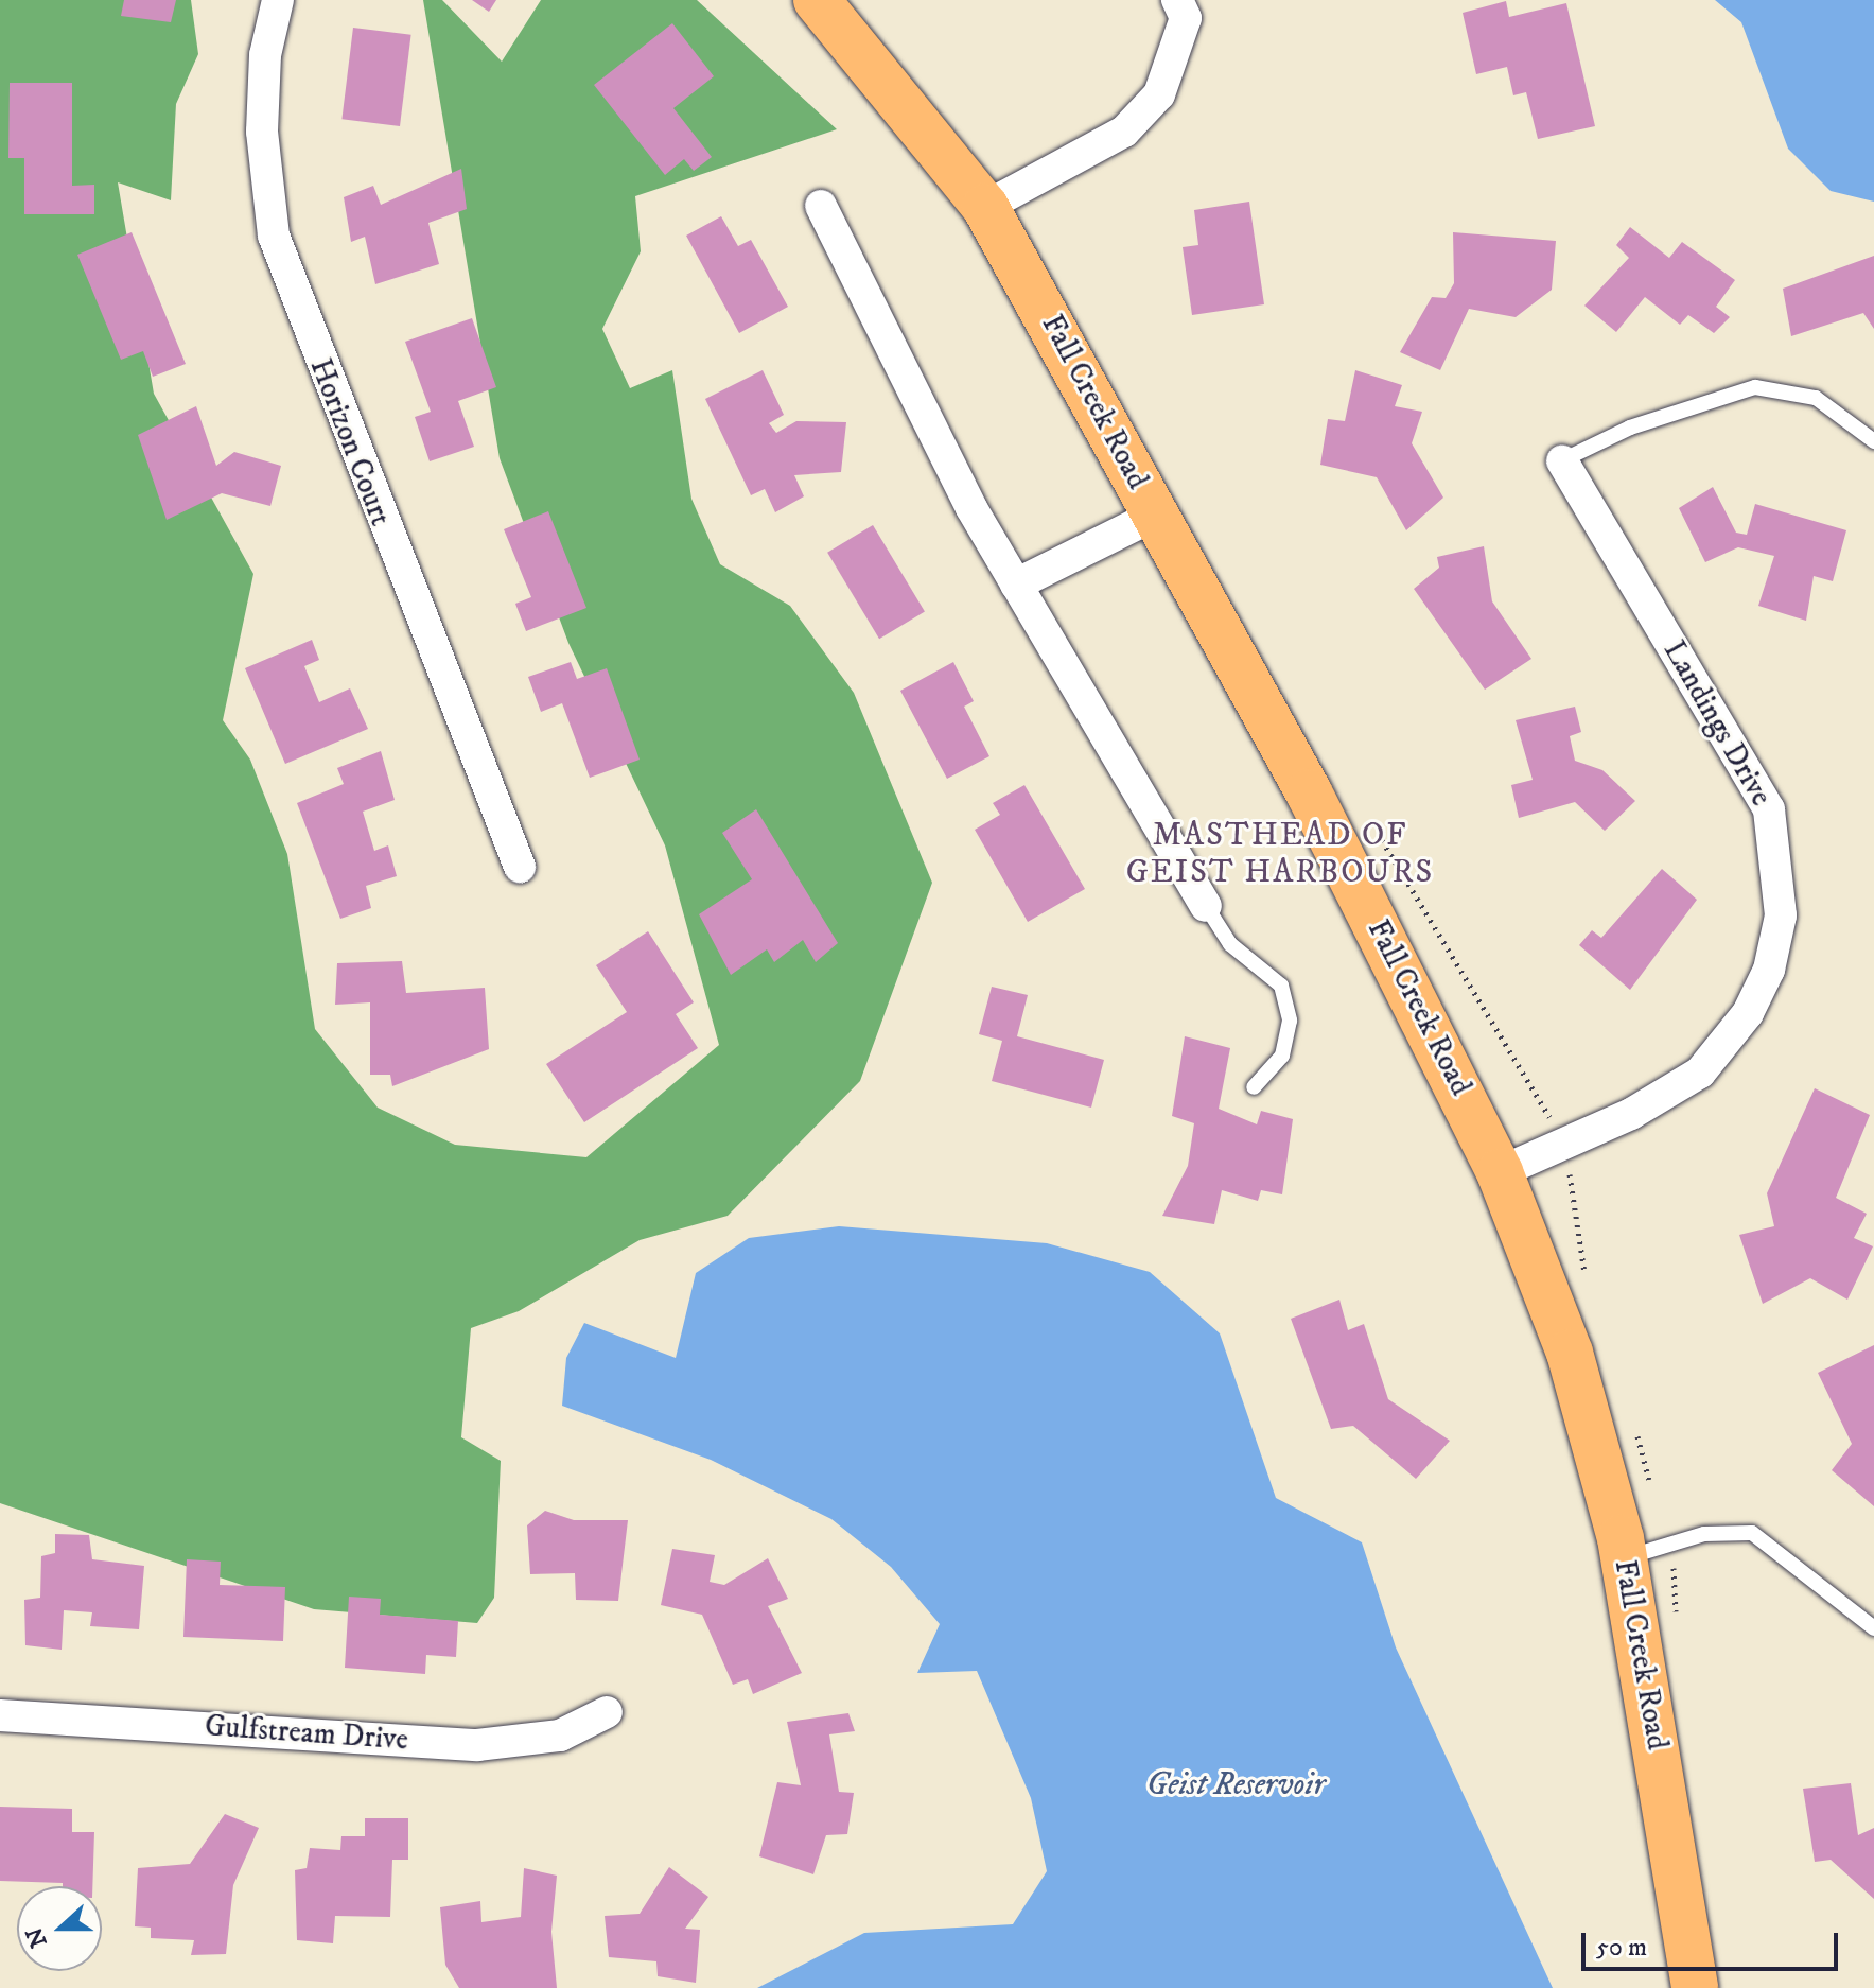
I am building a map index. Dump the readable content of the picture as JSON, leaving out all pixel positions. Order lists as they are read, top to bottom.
{
  "streets": {
    "main road": ["Fall Creek Road"],
    "street": ["Horizon Court", "Landings Drive", "Gulfstream Drive"]
  },
  "crossings": [
    ["Fall Creek Road", "Landings Drive"]
  ],
  "districts": ["MASTHEAD OF GEIST HARBOURS"],
  "water": ["Geist Reservoir"],
  "scale_bar": "50 m",
  "north": "left"
}
